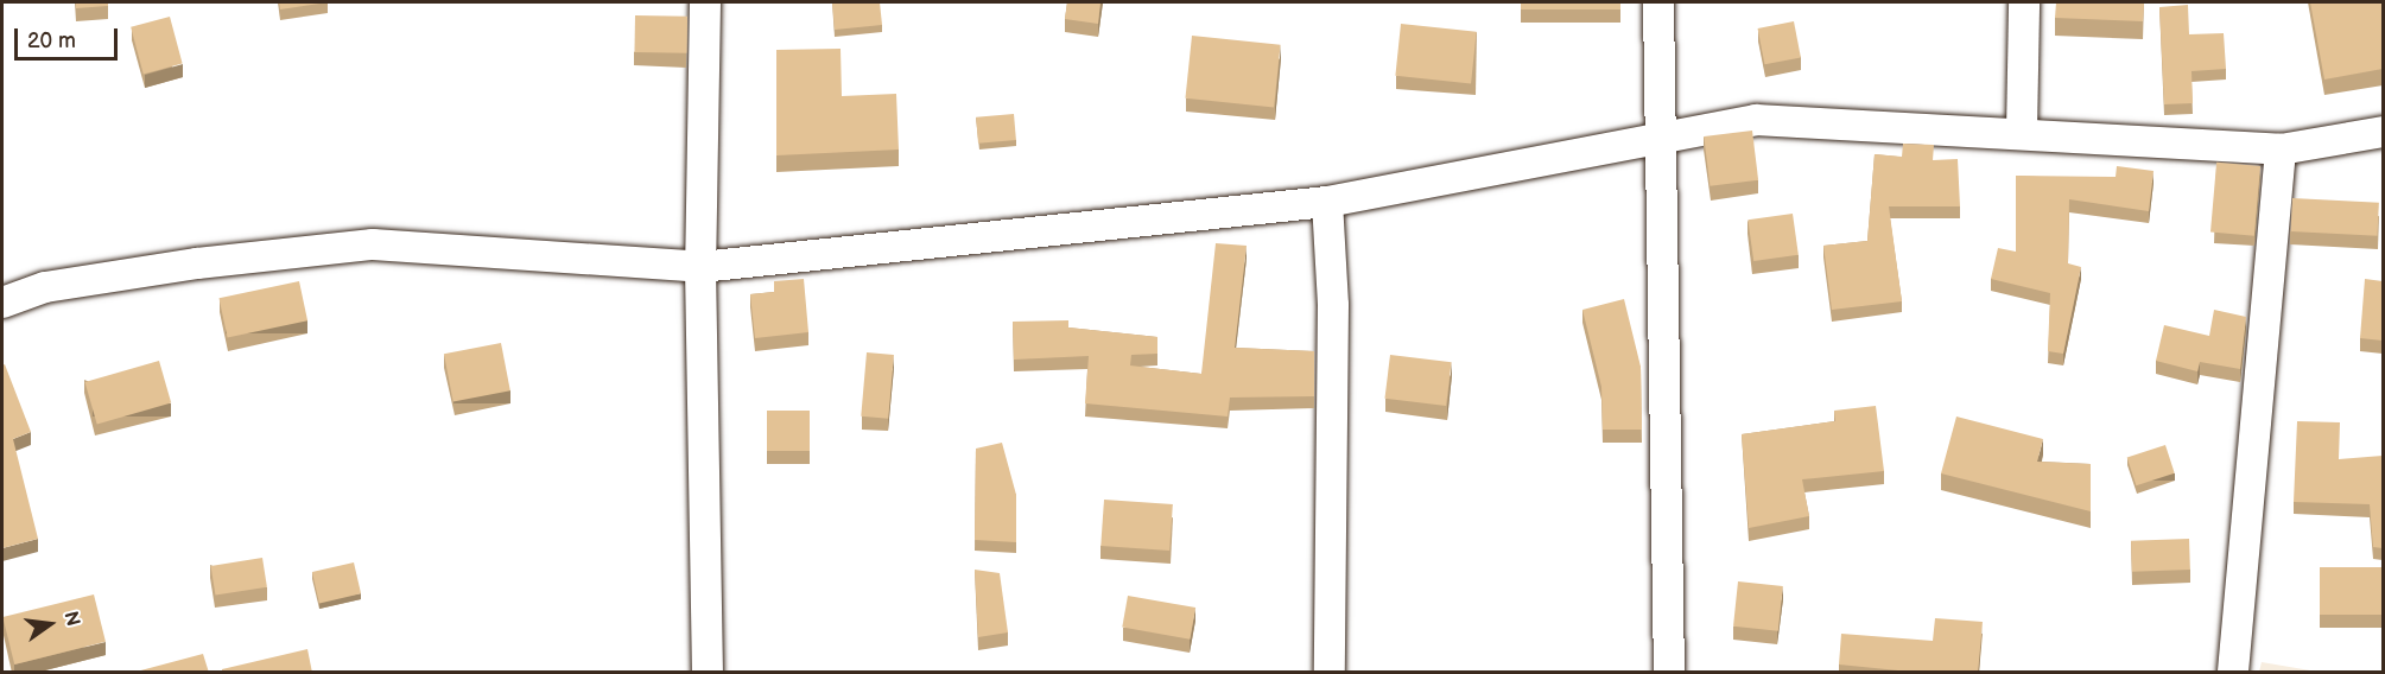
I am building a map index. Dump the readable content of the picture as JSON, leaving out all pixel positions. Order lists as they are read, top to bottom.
{
  "scale_bar": "20 m",
  "north": "right"
}
